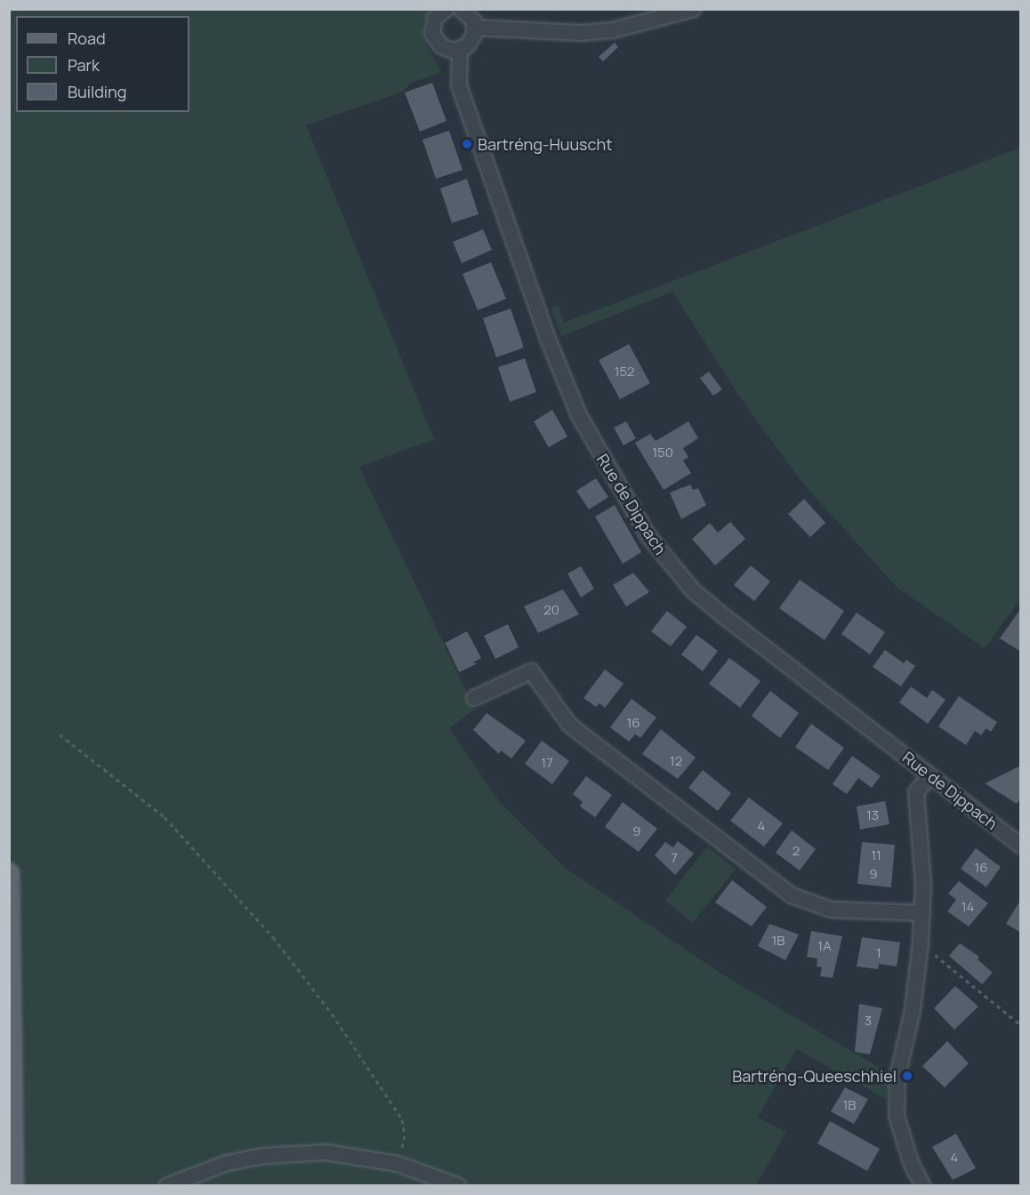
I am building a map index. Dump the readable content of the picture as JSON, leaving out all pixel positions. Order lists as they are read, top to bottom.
{
  "streets": {
    "street": ["Rue de Dippach"]
  },
  "places": ["Bartréng-Huuscht", "Bartréng-Queeschhiel"],
  "house_numbers": [
    "152",
    "150",
    "20",
    "16",
    "12",
    "17",
    "13",
    "4",
    "9",
    "2",
    "11",
    "7",
    "16",
    "9",
    "14",
    "1B",
    "1A",
    "1",
    "3",
    "1B",
    "4"
  ],
  "legend": ["Road", "Park", "Building"]
}
